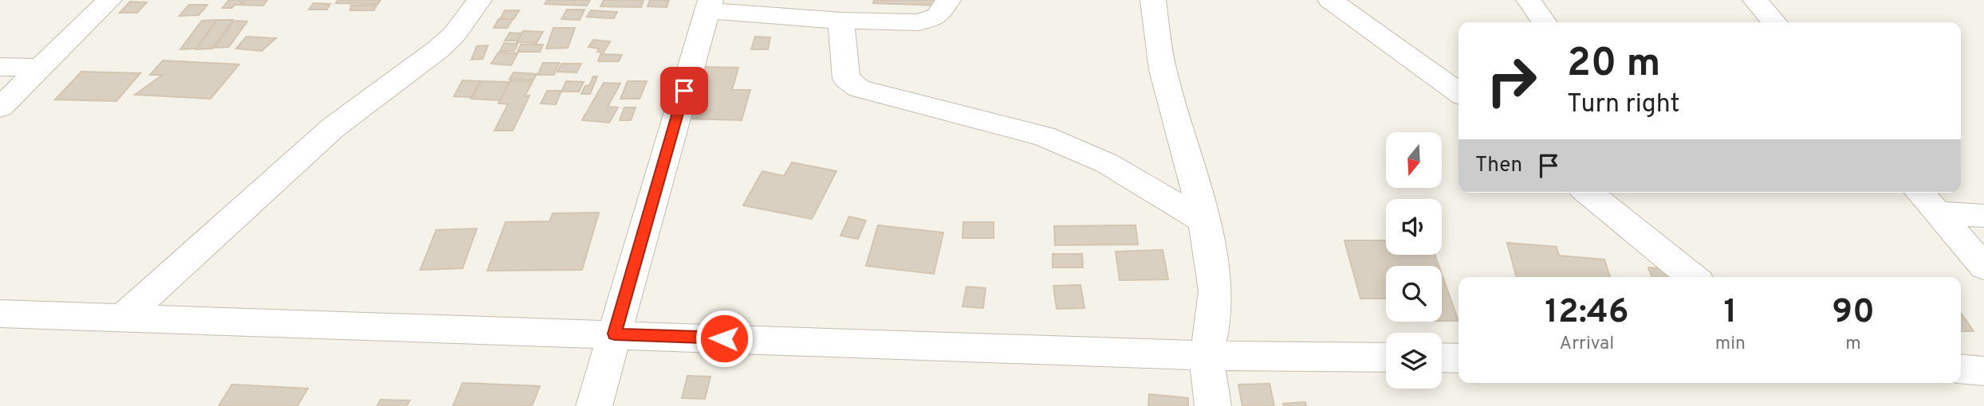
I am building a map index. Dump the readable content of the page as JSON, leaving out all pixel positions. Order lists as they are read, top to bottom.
{
  "north": "bottom",
  "page": {
    "turn": ["20 m", "Turn right"],
    "then": "Then",
    "eta": [
      "12:46",
      "Arrival",
      "1",
      "min",
      "90",
      "m"
    ]
  }
}
